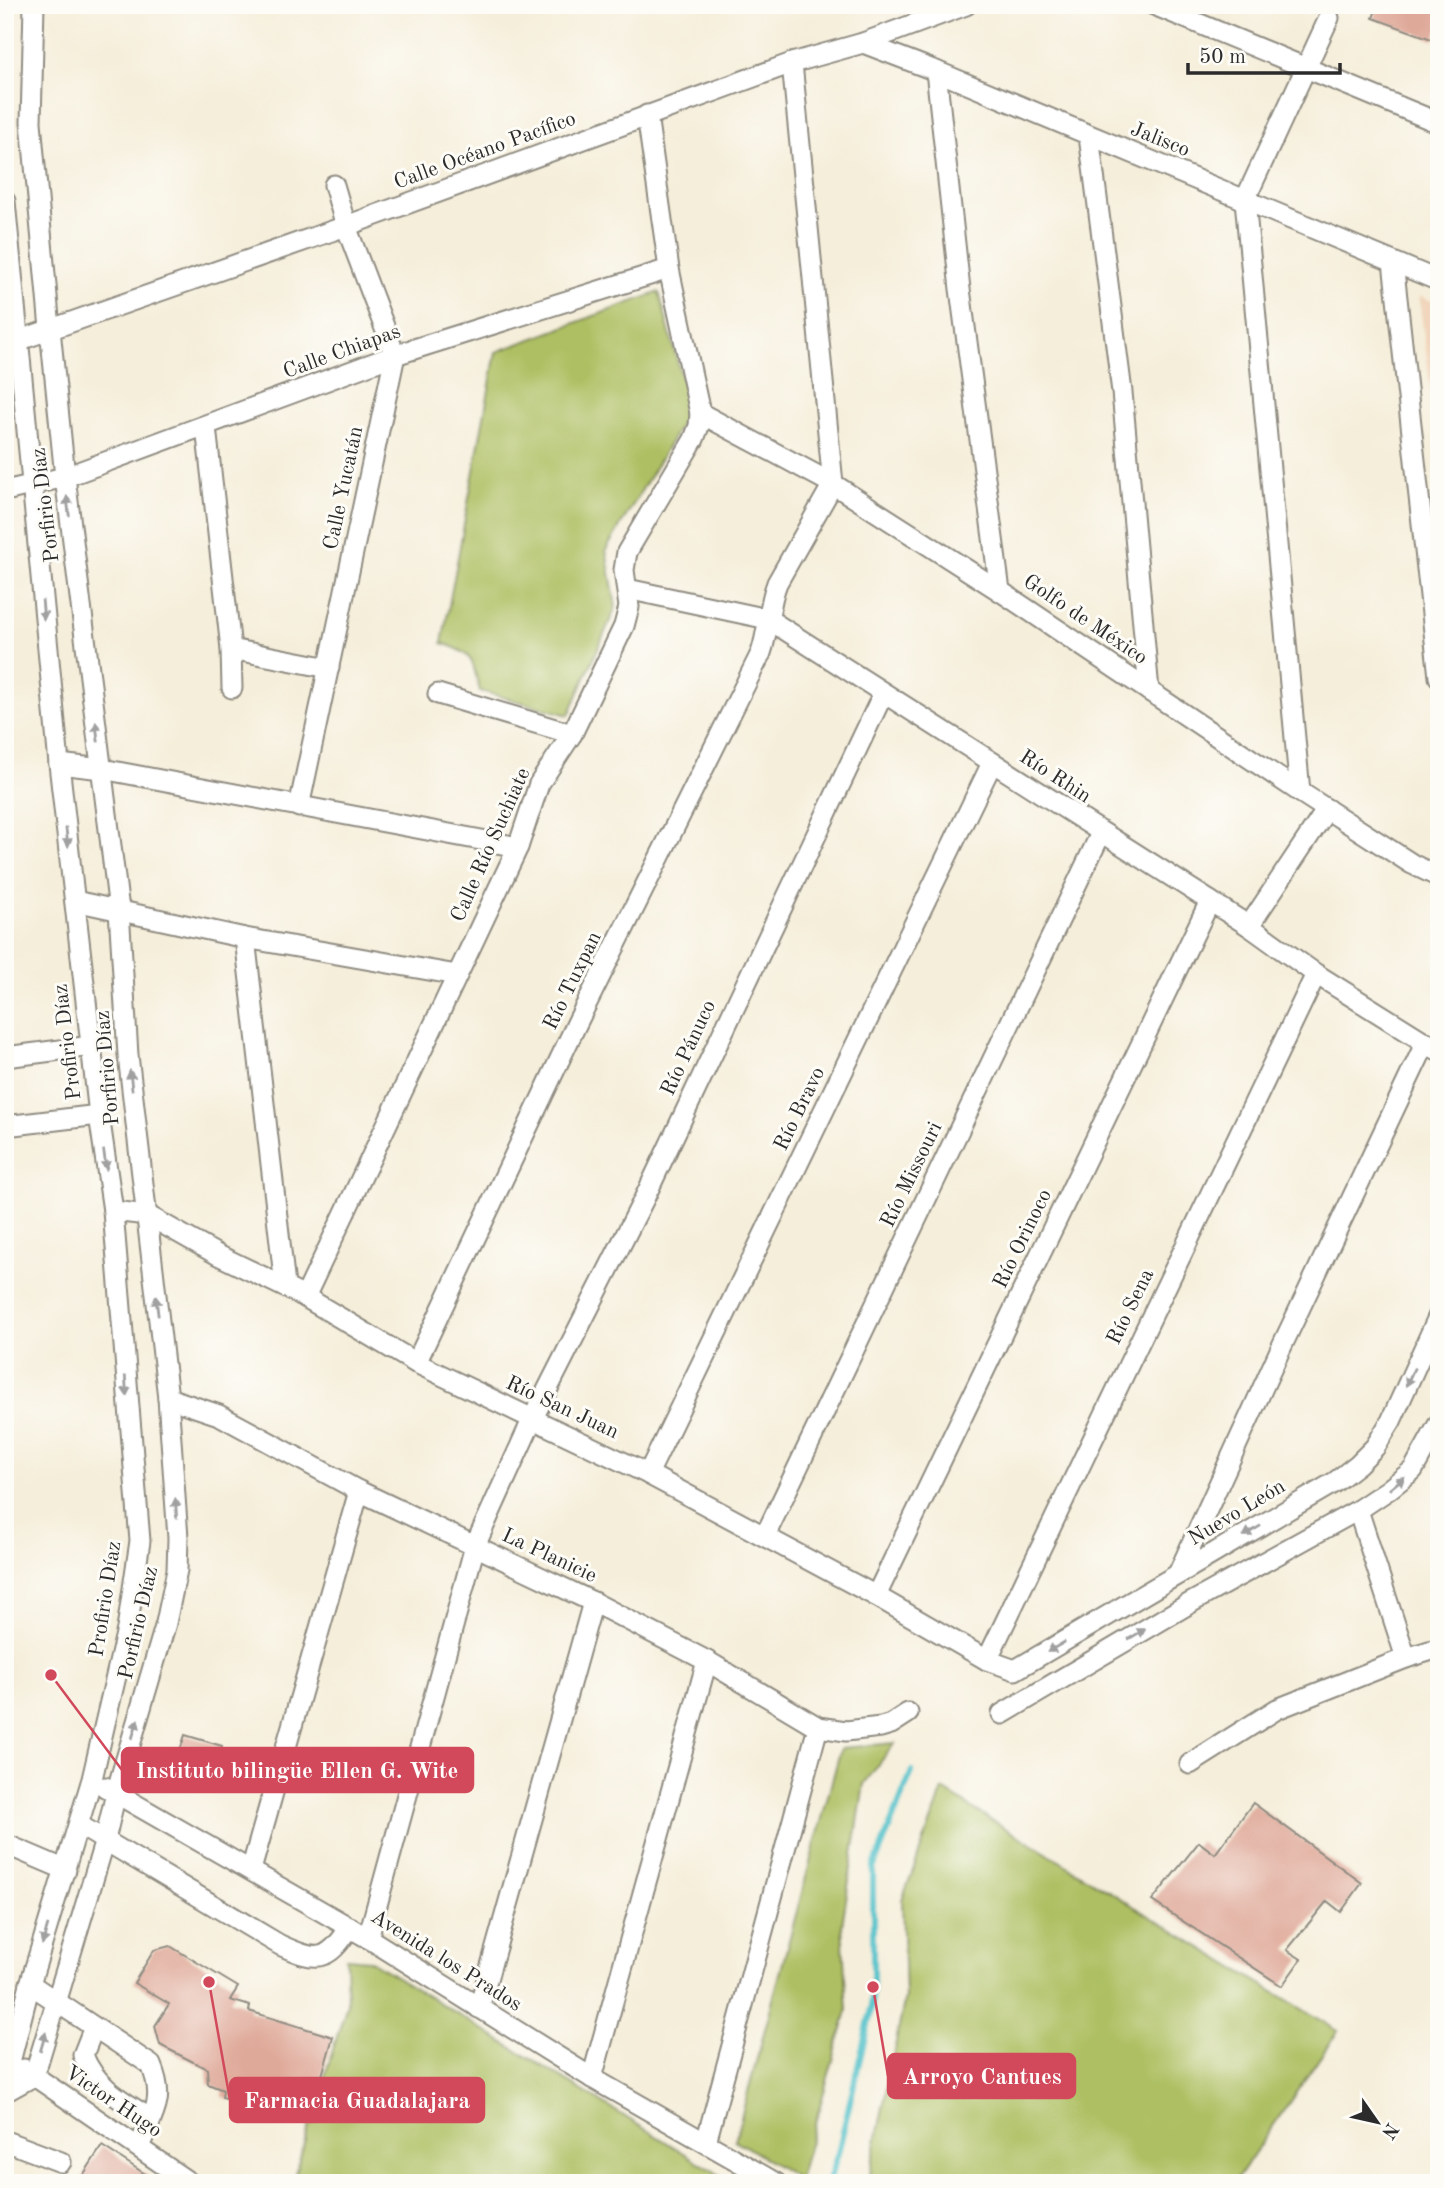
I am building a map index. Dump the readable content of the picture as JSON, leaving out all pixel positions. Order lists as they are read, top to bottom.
{
  "streets": {
    "street": [
      "Jalisco",
      "Calle Océano Pacífico",
      "Calle Chiapas",
      "Calle Yucatán",
      "Porfirio Díaz",
      "Golfo de México",
      "Río Rhin",
      "Calle Río Suchiate",
      "Río Tuxpan",
      "Profirio Díaz",
      "Río Pánuco",
      "Río Bravo",
      "Río Missouri",
      "Río Orinoco",
      "Río Sena",
      "Río San Juan",
      "Nuevo León",
      "La Planicie",
      "Avenida los Prados",
      "Victor Hugo"
    ]
  },
  "crossings": [
    ["Jalisco", "Calle Océano Pacífico"],
    ["Calle Océano Pacífico", "Porfirio Díaz"],
    ["Calle Océano Pacífico", "Profirio Díaz"],
    ["Calle Chiapas", "Calle Yucatán"],
    ["Calle Chiapas", "Porfirio Díaz"],
    ["Calle Chiapas", "Profirio Díaz"],
    ["Porfirio Díaz", "Río San Juan"],
    ["Porfirio Díaz", "La Planicie"],
    ["Porfirio Díaz", "Avenida los Prados"],
    ["Porfirio Díaz", "Victor Hugo"],
    ["Golfo de México", "Calle Río Suchiate"],
    ["Golfo de México", "Río Tuxpan"],
    ["Río Rhin", "Calle Río Suchiate"],
    ["Río Rhin", "Río Tuxpan"],
    ["Río Rhin", "Río Pánuco"],
    ["Río Rhin", "Río Bravo"],
    ["Río Rhin", "Río Missouri"],
    ["Río Rhin", "Río Orinoco"],
    ["Río Rhin", "Río Sena"],
    ["Calle Río Suchiate", "Río San Juan"],
    ["Río Tuxpan", "Río San Juan"],
    ["Profirio Díaz", "Río San Juan"],
    ["Profirio Díaz", "Avenida los Prados"],
    ["Río Pánuco", "Río San Juan"],
    ["Río Pánuco", "La Planicie"],
    ["Río Pánuco", "Avenida los Prados"],
    ["Río Bravo", "Río San Juan"],
    ["Río Missouri", "Río San Juan"],
    ["Río Orinoco", "Río San Juan"],
    ["Río Sena", "Río San Juan"]
  ],
  "one_way": ["Profirio Díaz"],
  "places": ["Instituto bilingüe Ellen G. Wite", "Farmacia Guadalajara", "Arroyo Cantues"],
  "scale_bar": "50 m",
  "north": "bottom right"
}
